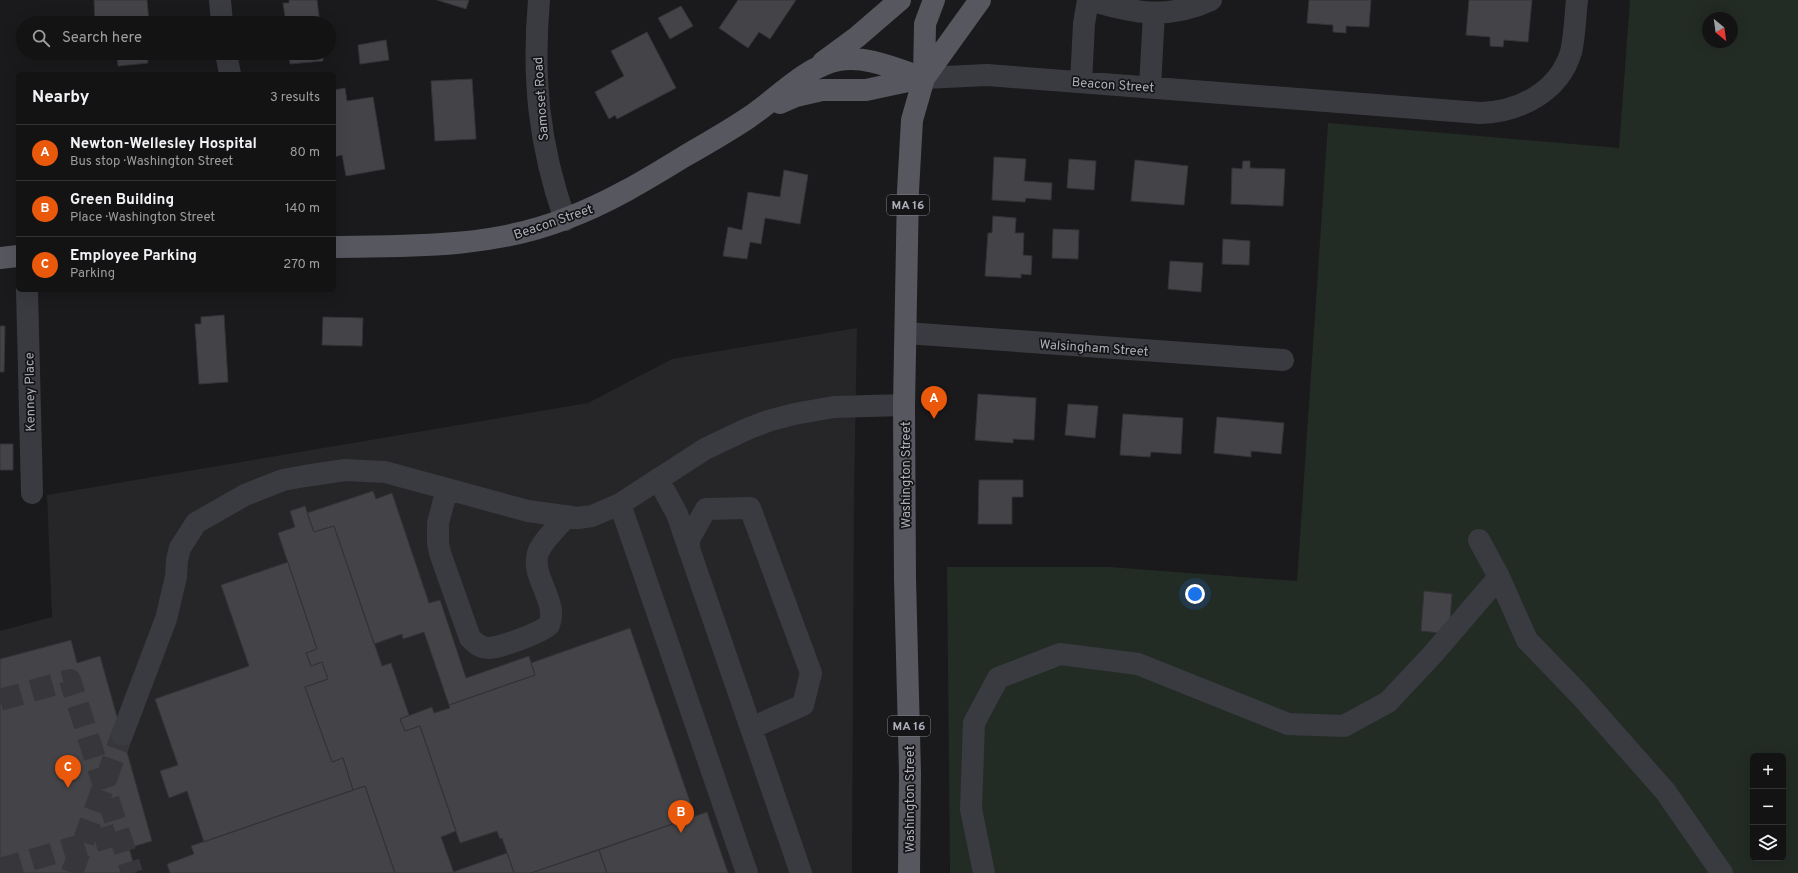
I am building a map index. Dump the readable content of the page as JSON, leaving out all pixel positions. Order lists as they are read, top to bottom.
{
  "streets": {
    "main road": ["Beacon Street", "MA 16", "Washington Street"],
    "street": ["Samoset Road", "Walsingham Street", "Kenney Place"]
  },
  "crossings": [
    ["Beacon Street", "Samoset Road"],
    ["Beacon Street", "Washington Street"],
    ["Walsingham Street", "Washington Street"]
  ],
  "north": "bottom right",
  "page": {
    "search": "Search here",
    "heading": ["Nearby", "3 results"],
    "list": [
      {
        "mark": "A",
        "name": "Newton-Wellesley Hospital",
        "note": "Bus stop · Washington Street",
        "value": "80 m"
      },
      {
        "mark": "B",
        "name": "Green Building",
        "note": "Place · Washington Street",
        "value": "140 m"
      },
      {
        "mark": "C",
        "name": "Employee Parking",
        "note": "Parking",
        "value": "270 m"
      }
    ],
    "pins": ["A", "C", "B"],
    "map_buttons": ["+", "−"]
  }
}
